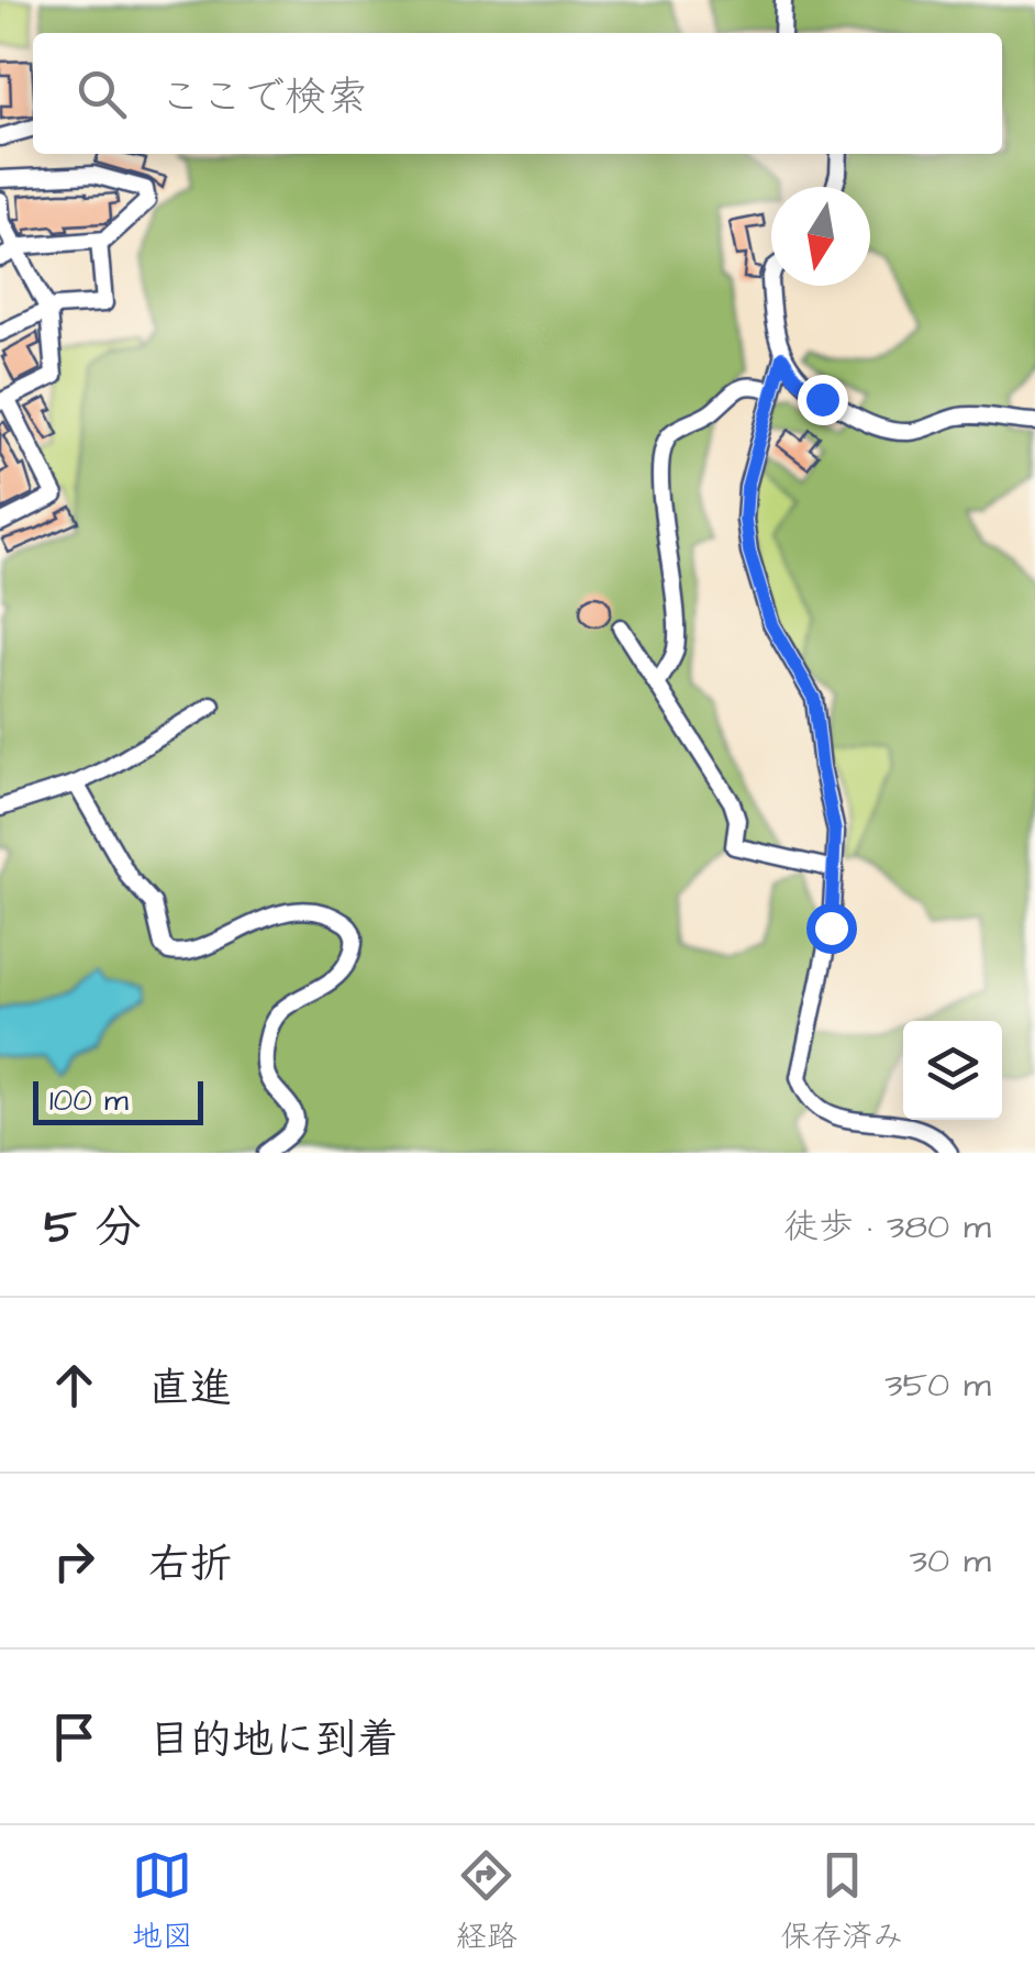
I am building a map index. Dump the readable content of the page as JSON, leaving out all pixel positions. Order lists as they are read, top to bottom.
{
  "scale_bar": "100 m",
  "north": "bottom",
  "page": {
    "search": "ここで検索",
    "scale": "100 m",
    "heading": ["5 分", "徒歩 · 380 m"],
    "list": [
      ["直進", "350 m"],
      ["右折", "30 m"],
      "目的地に到着"
    ],
    "nav": ["地図", "経路", "保存済み"]
  }
}
